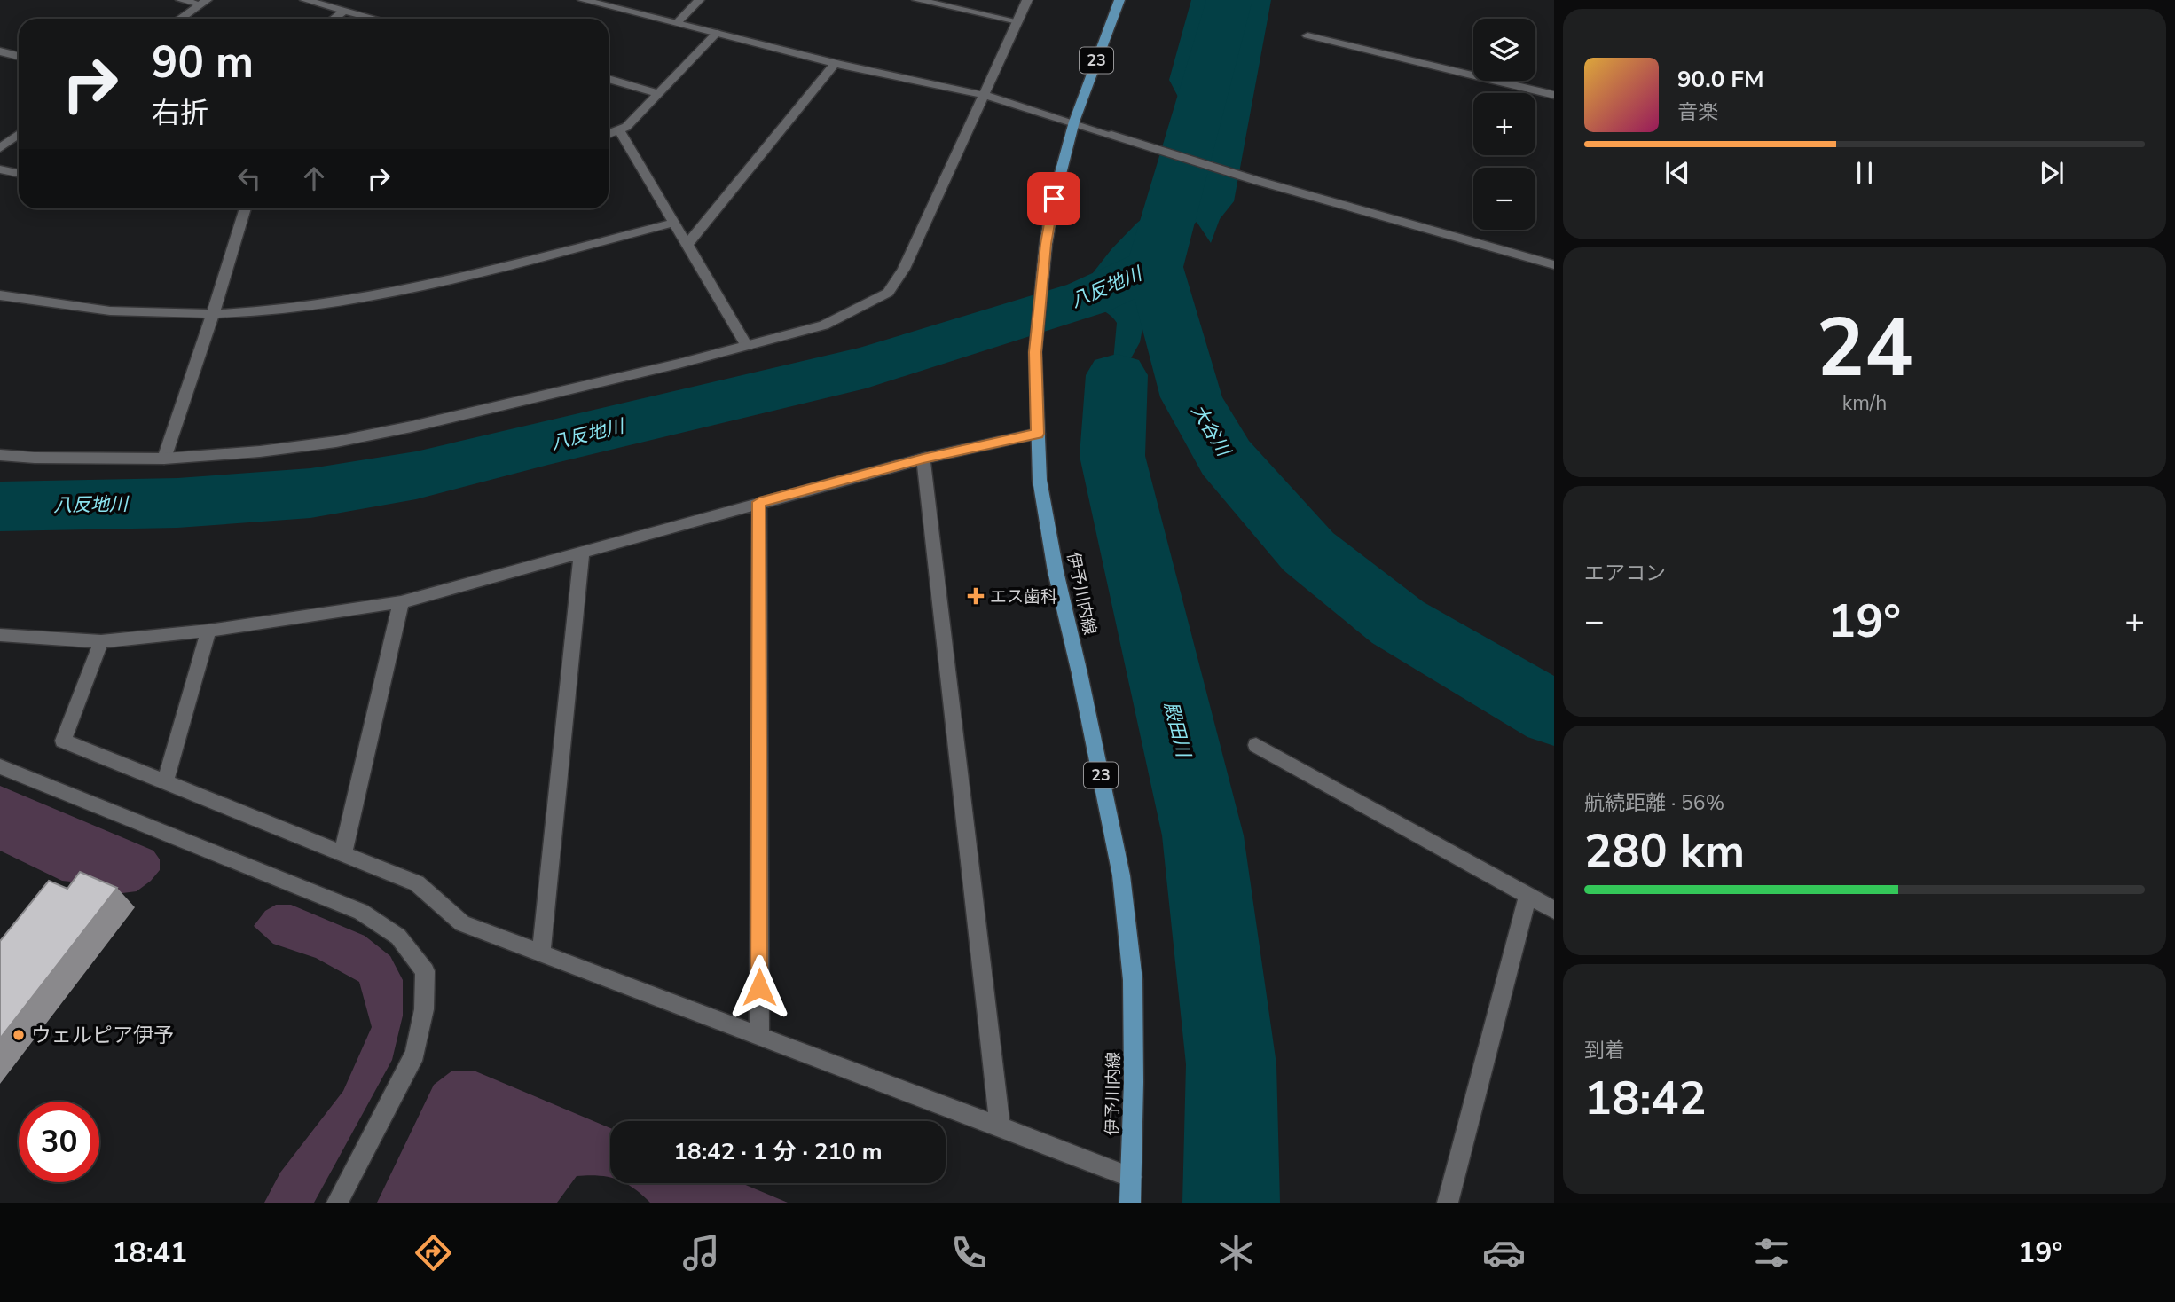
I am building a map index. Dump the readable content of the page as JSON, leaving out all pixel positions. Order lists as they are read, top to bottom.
{
  "streets": {
    "main road": ["23", "伊予川内線"]
  },
  "water": ["八反地川", "大谷川", "殿田川"],
  "places": {
    "health": ["エス歯科"],
    "other": ["ウェルピア伊予"]
  },
  "page": {
    "map_buttons": ["+", "−"],
    "turn": ["90 m", "右折"],
    "song": ["90.0 FM", "音楽"],
    "tile": [
      ["24", "km/h"],
      "エアコン",
      ["航続距離 · 56%", "280 km"],
      ["到着", "18:42"]
    ],
    "heat": ["−", "19°", "+"],
    "limit": "30",
    "trip": "18:42 · 1 分 · 210 m",
    "tabs": ["18:41", "19°"]
  }
}
